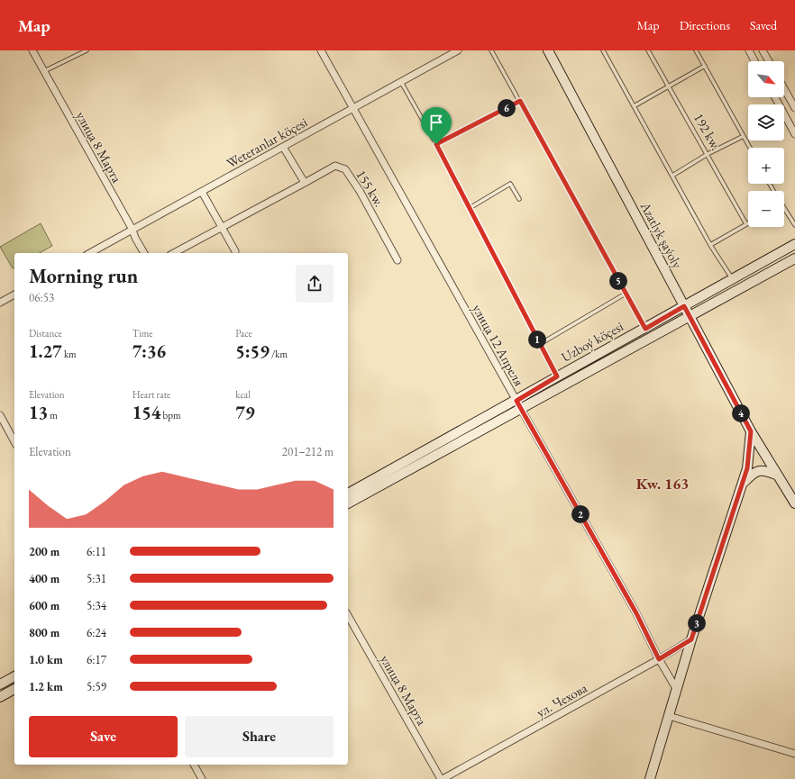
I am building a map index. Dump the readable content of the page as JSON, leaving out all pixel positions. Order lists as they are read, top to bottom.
{
  "streets": {
    "street": [
      "Weteranlar köçesi",
      "улица 8 Марта",
      "155 kw.",
      "Azatlyk şaýoly",
      "Uzboý köçesi",
      "улица 12 Апреля",
      "ул. Чехова"
    ],
    "lane": ["192 kw."]
  },
  "crossings": [
    ["Weteranlar köçesi", "улица 8 Марта"],
    ["Weteranlar köçesi", "улица 12 Апреля"],
    ["улица 8 Марта", "ул. Чехова"],
    ["Azatlyk şaýoly", "Uzboý köçesi"],
    ["Uzboý köçesi", "улица 12 Апреля"],
    ["улица 12 Апреля", "ул. Чехова"]
  ],
  "districts": ["Kw. 163"],
  "north": "bottom right",
  "page": {
    "header": "Map",
    "nav": ["Map", "Directions", "Saved"],
    "map_buttons": ["+", "−"],
    "pins": [
      "6",
      "5",
      "1",
      "4",
      "2",
      "3"
    ],
    "heading": ["Morning run", "06:53"],
    "stats": [
      ["Distance", "1.27 km"],
      ["Time", "7:36"],
      ["Pace", "5:59 /km"],
      ["Elevation", "13 m"],
      ["Heart rate", "154 bpm"],
      ["kcal", "79"]
    ],
    "chart": ["Elevation", "201–212 m"],
    "list": [
      {
        "name": "200 m",
        "note": "6:11"
      },
      {
        "name": "400 m",
        "note": "5:31"
      },
      {
        "name": "600 m",
        "note": "5:34"
      },
      {
        "name": "800 m",
        "note": "6:24"
      },
      {
        "name": "1.0 km",
        "note": "6:17"
      },
      {
        "name": "1.2 km",
        "note": "5:59"
      }
    ],
    "buttons": ["Save", "Share"]
  }
}
